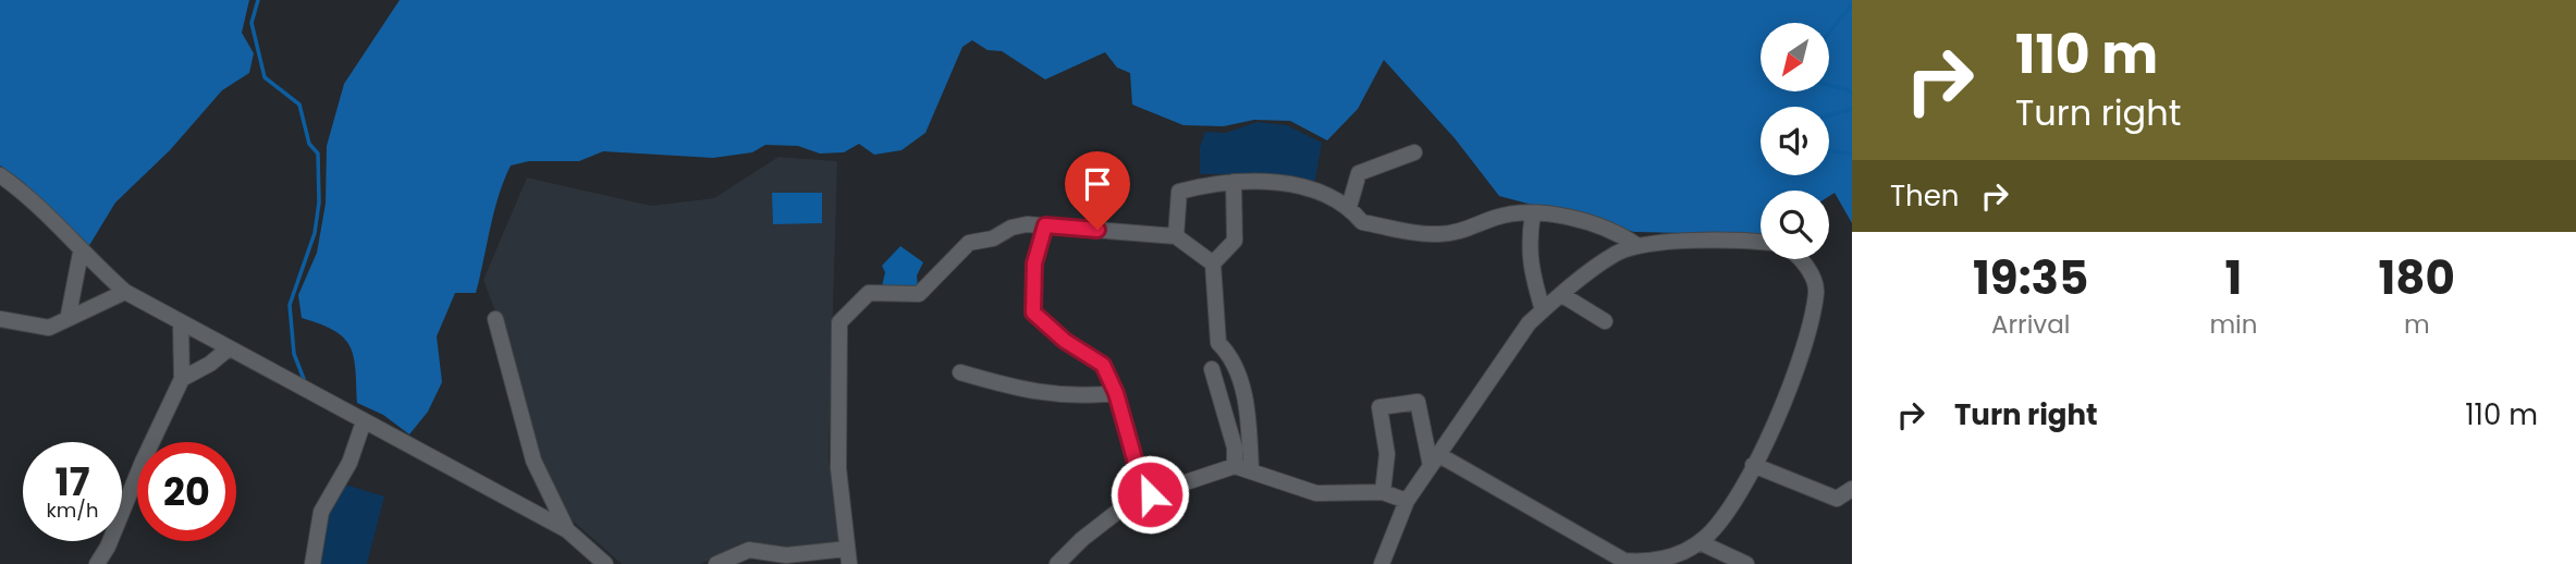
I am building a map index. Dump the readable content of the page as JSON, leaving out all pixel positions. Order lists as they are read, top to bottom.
{
  "north": "bottom left",
  "page": {
    "turn": ["110 m", "Turn right"],
    "then": "Then",
    "eta": [
      "19:35",
      "Arrival",
      "1",
      "min",
      "180",
      "m"
    ],
    "list": [
      {
        "name": "Turn right",
        "value": "110 m"
      }
    ],
    "speed": "17 km/h",
    "limit": "20"
  }
}
